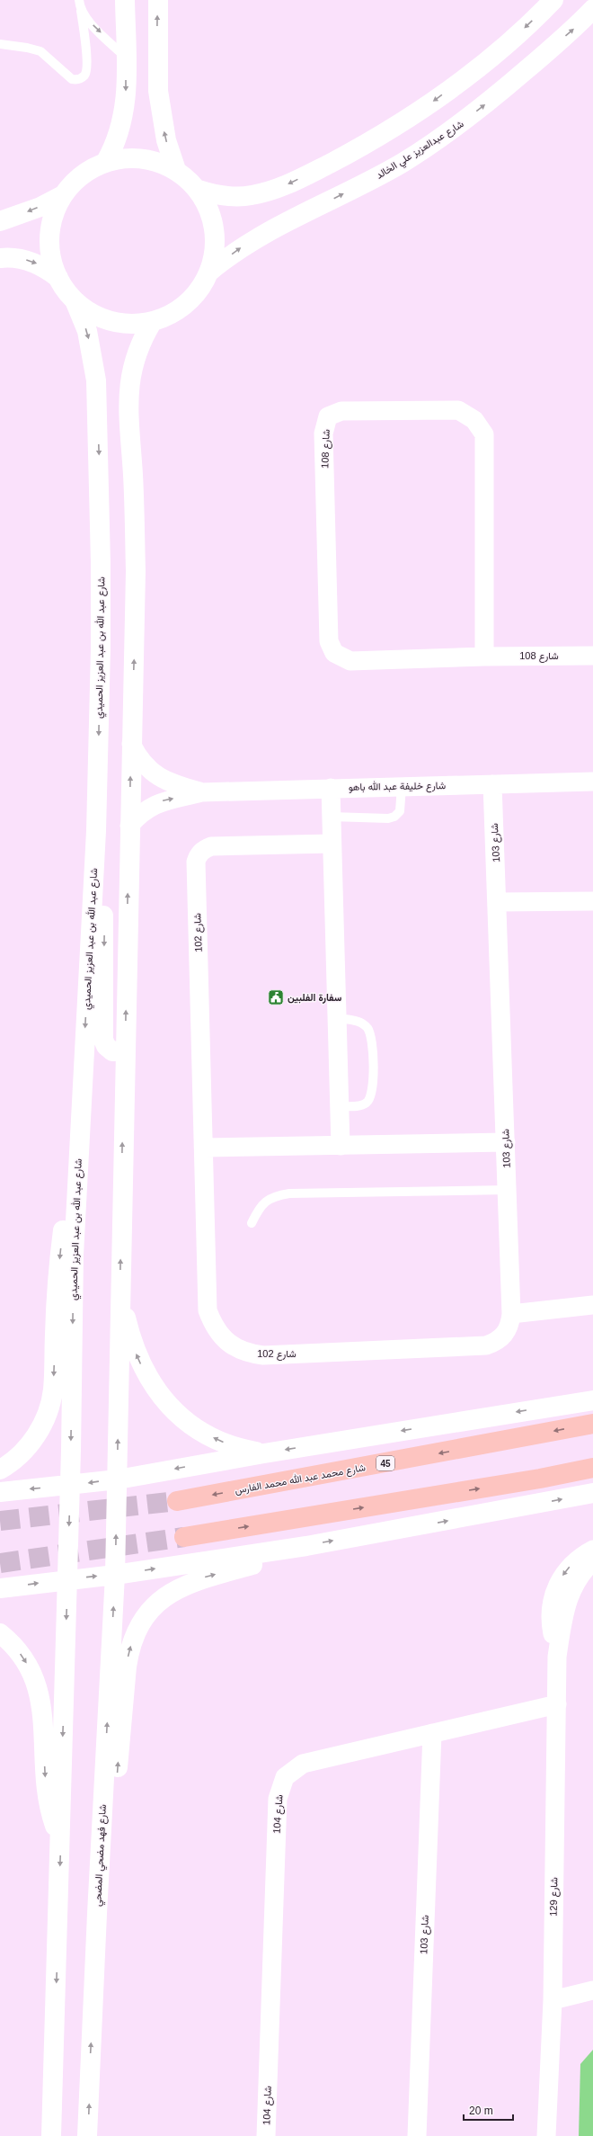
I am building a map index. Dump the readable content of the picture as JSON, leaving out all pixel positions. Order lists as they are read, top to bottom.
{
  "streets": {
    "main road": ["45", "شارع محمد عبد الله محمد الفارس"],
    "street": [
      "شارع عبدالعزيز علي الخالد",
      "شارع 108",
      "شارع عبد الله بن عبد العزيز الحميدي",
      "شارع خليفة عبد الله باهو",
      "شارع 103",
      "شارع 102",
      "شارع 104",
      "شارع فهد مضحي المضحي",
      "شارع 129"
    ]
  },
  "crossings": [
    ["شارع خليفة عبد الله باهو", "شارع 103"],
    ["شارع 103", "شارع 102"],
    ["شارع 103", "شارع 104"],
    ["شارع 104", "شارع 129"]
  ],
  "places": {
    "public building": ["سفارة الفلبين"]
  },
  "scale_bar": "20 m"
}
